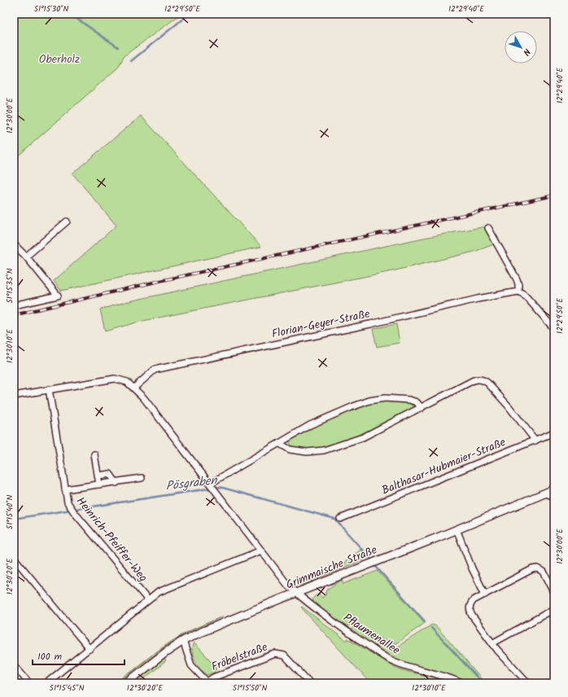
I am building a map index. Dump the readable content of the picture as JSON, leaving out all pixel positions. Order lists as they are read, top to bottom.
{
  "streets": {
    "main road": ["Grimmaische Straße"],
    "street": [
      "Florian-Geyer-Straße",
      "Balthasar-Hubmaier-Straße",
      "Heinrich-Pfeiffer-Weg",
      "Pflaumenallee",
      "Fröbelstraße"
    ]
  },
  "crossings": [
    ["Florian-Geyer-Straße", "Pflaumenallee"],
    ["Grimmaische Straße", "Pflaumenallee"]
  ],
  "water": ["Pösgraben"],
  "parks": ["Oberholz"],
  "scale_bar": "100 m",
  "north": "bottom right",
  "coordinates": [
    "51°15'30\"N",
    "12°29'50\"E",
    "12°29'40\"E",
    "12°30'00\"E",
    "51°15'35\"N",
    "12°30'10\"E",
    "51°15'40\"N",
    "12°30'20\"E",
    "51°15'45\"N",
    "51°15'50\"N"
  ]
}
